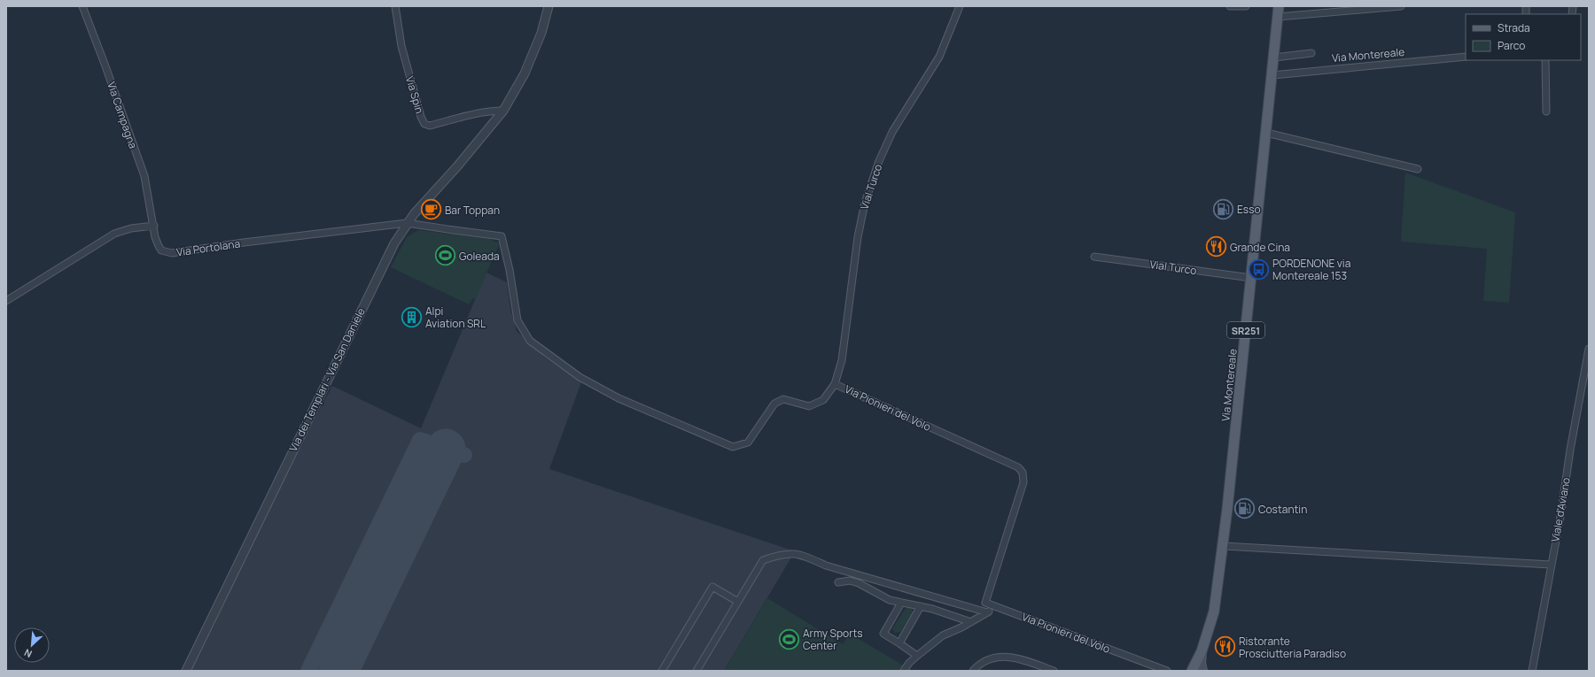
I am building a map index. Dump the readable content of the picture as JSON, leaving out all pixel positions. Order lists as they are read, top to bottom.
{
  "streets": {
    "main road": ["Via Montereale", "SR251"],
    "street": [
      "Via Spin",
      "Via Campagna",
      "Vial Turco",
      "Via Portolana",
      "Via dei Templari - Via San Daniele",
      "Via Pionieri del Volo",
      "Viale d'Aviano"
    ]
  },
  "crossings": [
    ["Via Montereale", "Vial Turco"],
    ["Via Spin", "Via dei Templari - Via San Daniele"],
    ["Via Campagna", "Via Portolana"],
    ["Vial Turco", "Via Pionieri del Volo"],
    ["Via Portolana", "Via dei Templari - Via San Daniele"],
    ["Via Portolana", "Via Pionieri del Volo"],
    ["Via dei Templari - Via San Daniele", "Via Pionieri del Volo"]
  ],
  "places": {
    "fuel station": ["Esso", "Costantin"],
    "cafe": ["Bar Toppan"],
    "restaurant": ["Grande Cina", "Ristorante Prosciutteria Paradiso"],
    "sports": ["Goleada", "Army Sports Center"],
    "bus stop": ["PORDENONE via Montereale 153"],
    "building": ["Alpi Aviation SRL"]
  },
  "legend": ["Strada", "Parco"],
  "north": "bottom left"
}
